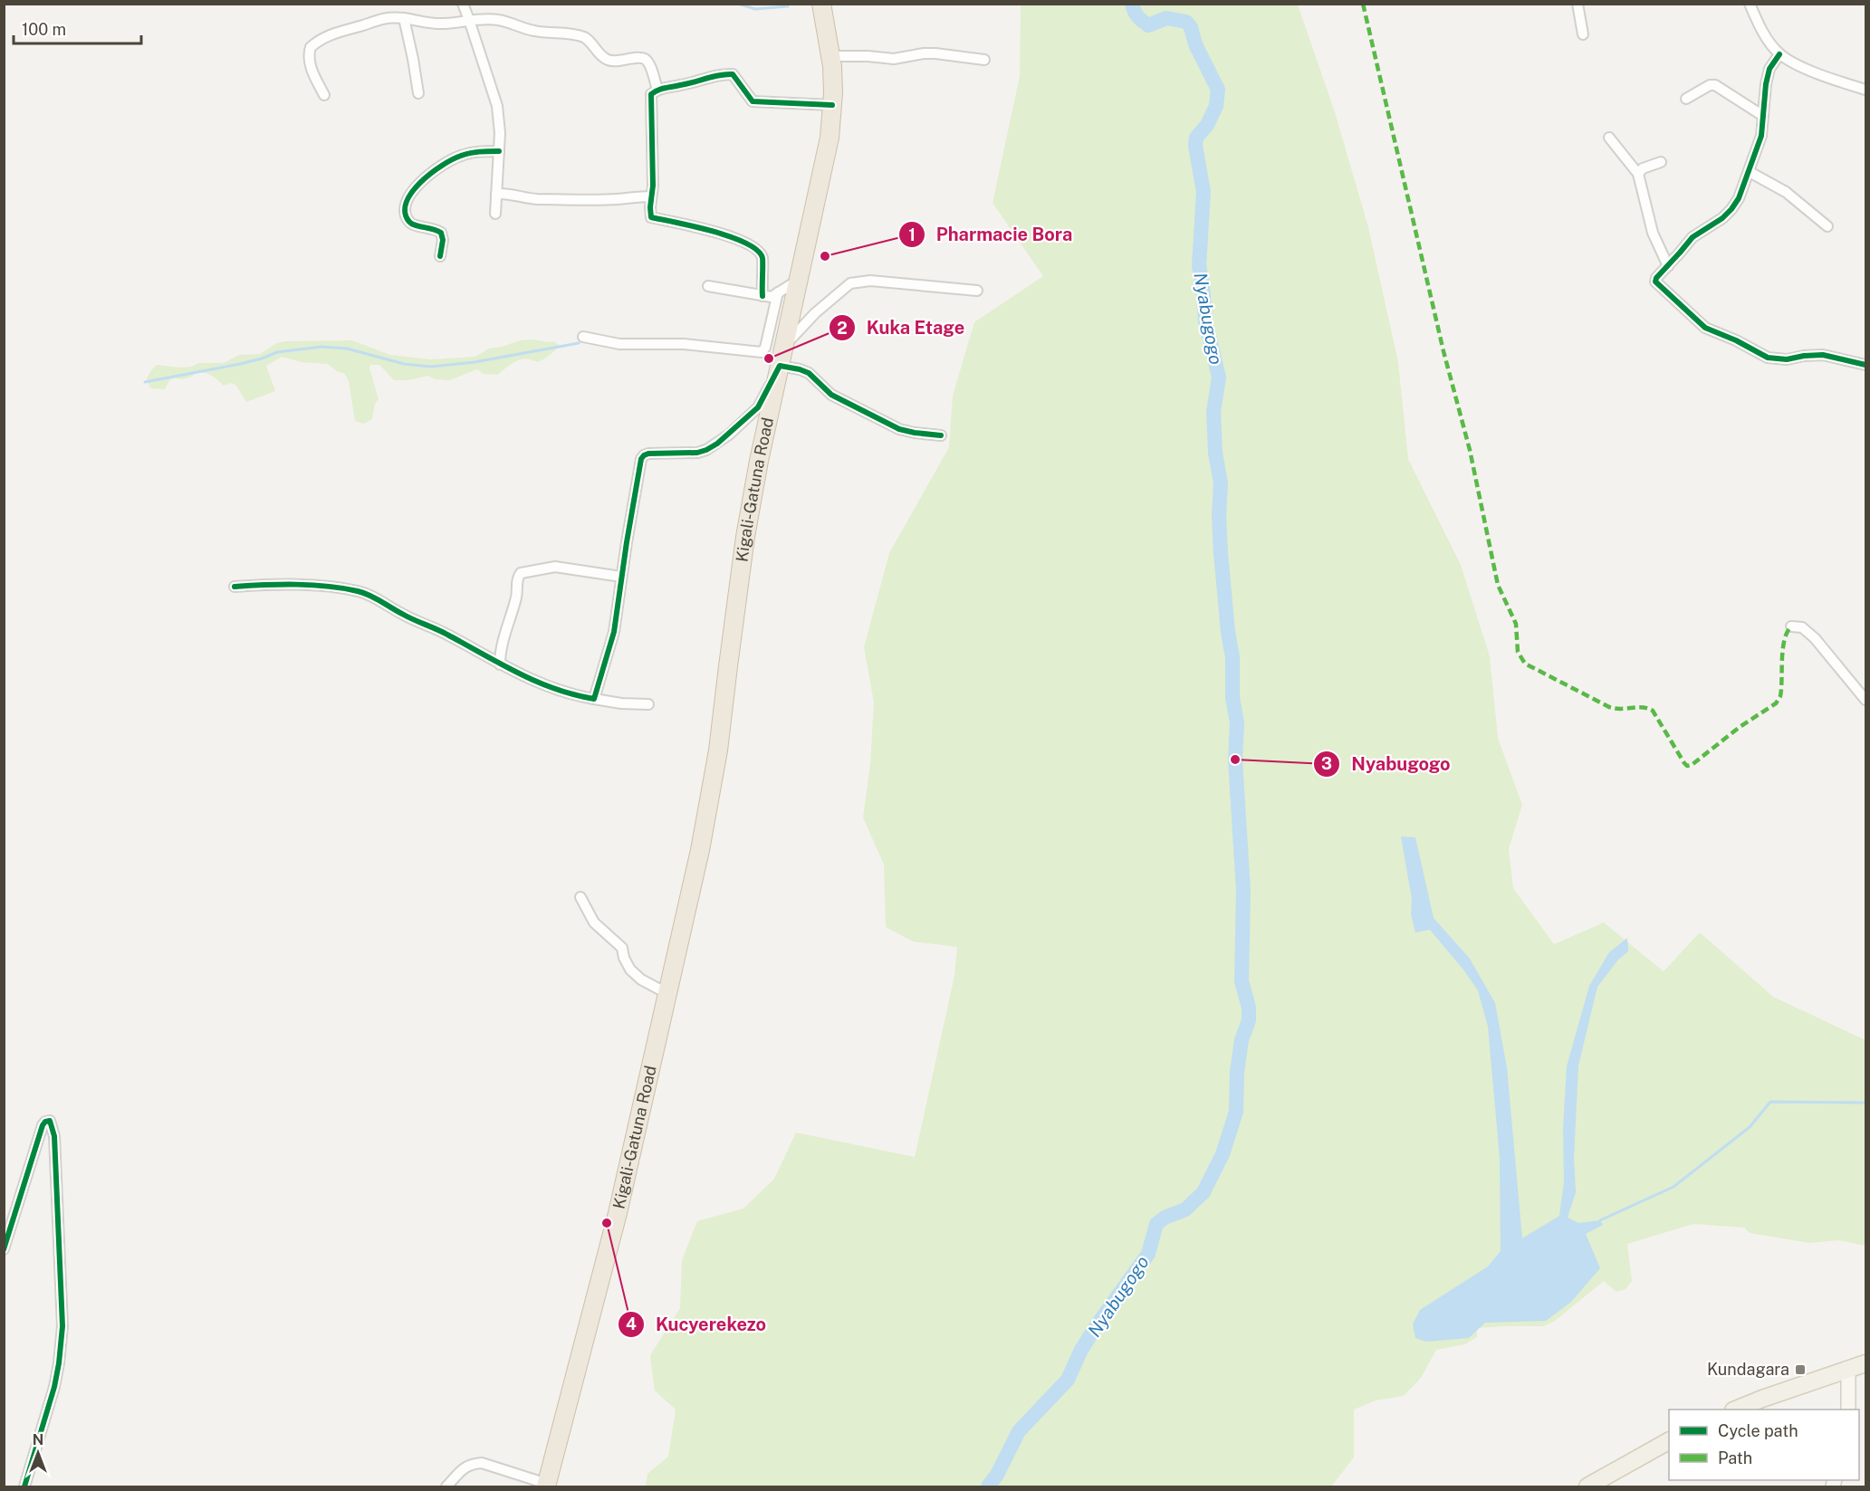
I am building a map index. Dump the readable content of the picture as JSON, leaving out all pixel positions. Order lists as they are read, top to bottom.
{
  "streets": {
    "highway": ["Kigali-Gatuna Road"]
  },
  "water": ["Nyabugogo"],
  "places": {
    "other": [
      "Pharmacie Bora",
      "Kuka Etage",
      "Nyabugogo",
      "Kucyerekezo"
    ],
    "transit": ["Kundagara"]
  },
  "legend": ["Cycle path", "Path"],
  "scale_bar": "100 m",
  "north": "top"
}
